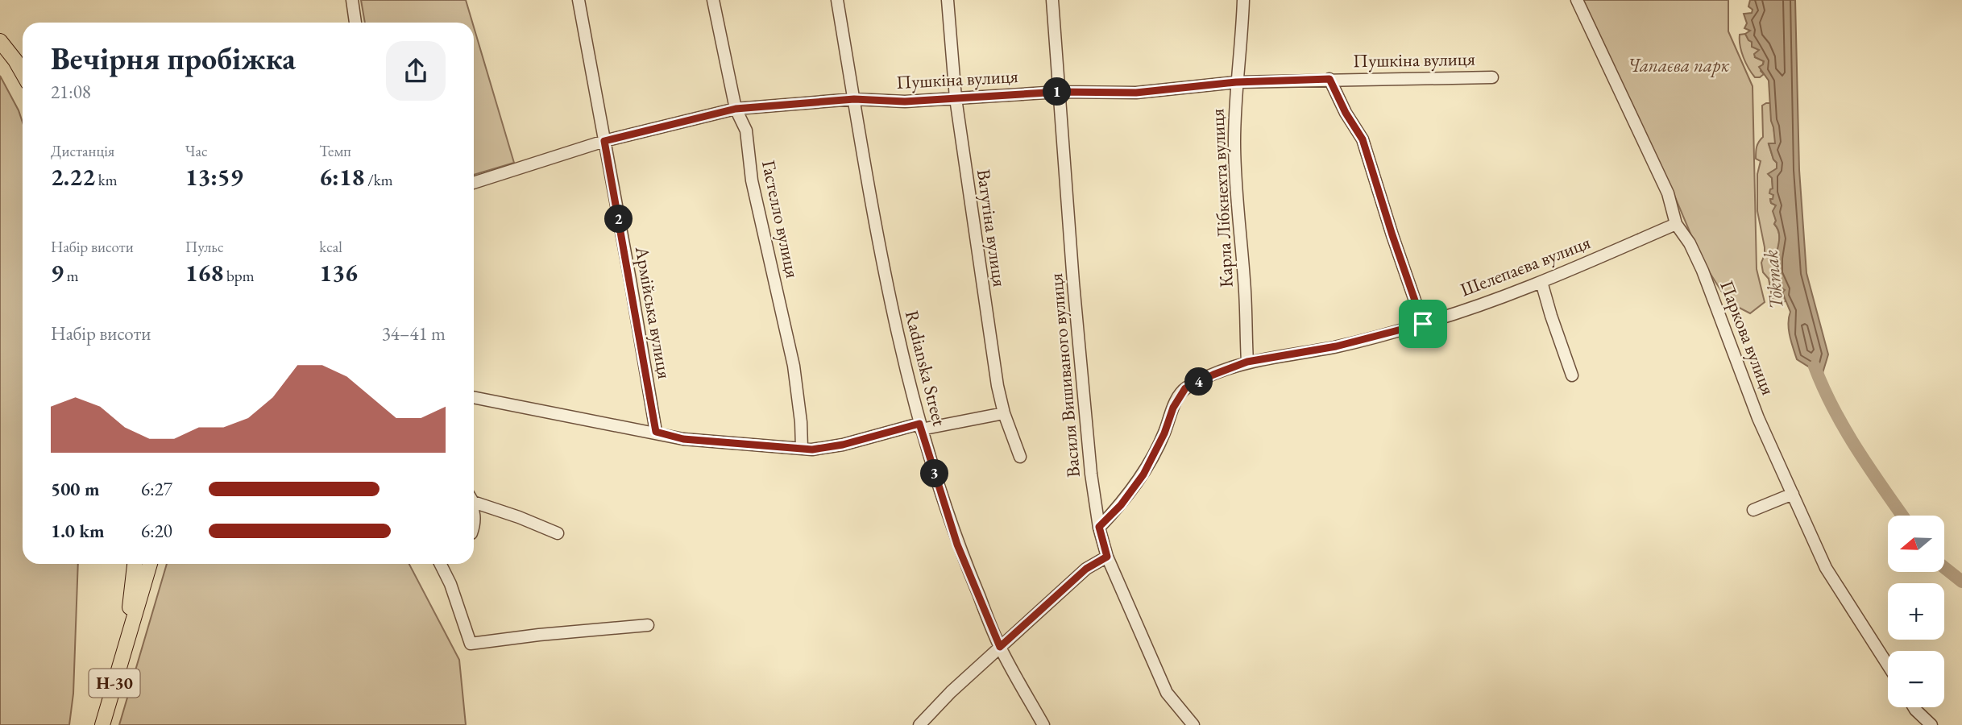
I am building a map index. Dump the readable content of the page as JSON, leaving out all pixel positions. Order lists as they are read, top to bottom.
{
  "streets": {
    "main road": ["Н-30"],
    "street": [
      "Пушкіна вулиця",
      "Карла Лібкнехта вулиця",
      "Гастелло вулиця",
      "Ватутіна вулиця",
      "Шелепаєва вулиця",
      "Армійська вулиця",
      "Паркова вулиця",
      "Radianska Street",
      "Василя Вишиваного вулиця"
    ]
  },
  "crossings": [
    ["Пушкіна вулиця", "Карла Лібкнехта вулиця"],
    ["Пушкіна вулиця", "Гастелло вулиця"],
    ["Пушкіна вулиця", "Ватутіна вулиця"],
    ["Пушкіна вулиця", "Армійська вулиця"],
    ["Пушкіна вулиця", "Radianska Street"],
    ["Пушкіна вулиця", "Василя Вишиваного вулиця"],
    ["Карла Лібкнехта вулиця", "Шелепаєва вулиця"],
    ["Шелепаєва вулиця", "Паркова вулиця"],
    ["Шелепаєва вулиця", "Василя Вишиваного вулиця"]
  ],
  "water": ["Tokmak"],
  "parks": ["Чапаєва парк"],
  "north": "left",
  "page": {
    "heading": ["Вечірня пробіжка", "21:08"],
    "pins": [
      "1",
      "2",
      "4",
      "3"
    ],
    "stats": [
      ["Дистанція", "2.22 km"],
      ["Час", "13:59"],
      ["Темп", "6:18 /km"],
      ["Набір висоти", "9 m"],
      ["Пульс", "168 bpm"],
      ["kcal", "136"]
    ],
    "chart": ["Набір висоти", "34–41 m"],
    "list": [
      {
        "name": "500 m",
        "note": "6:27"
      },
      {
        "name": "1.0 km",
        "note": "6:20"
      }
    ],
    "map_buttons": ["+", "−"]
  }
}
